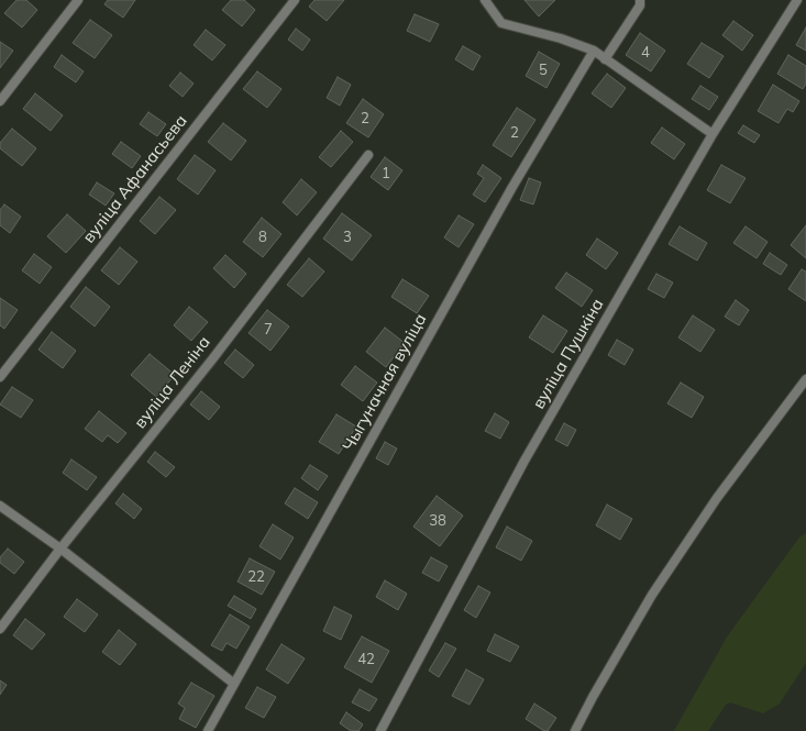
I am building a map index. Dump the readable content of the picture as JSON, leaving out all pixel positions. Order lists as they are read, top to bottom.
{
  "streets": {
    "street": [
      "вуліца Афанасьева",
      "вуліца Пушкіна",
      "вуліца Леніна",
      "Чыгуначная вуліца"
    ]
  },
  "house_numbers": [
    "4",
    "5",
    "2",
    "2",
    "1",
    "8",
    "3",
    "7",
    "38",
    "22",
    "42"
  ]
}
